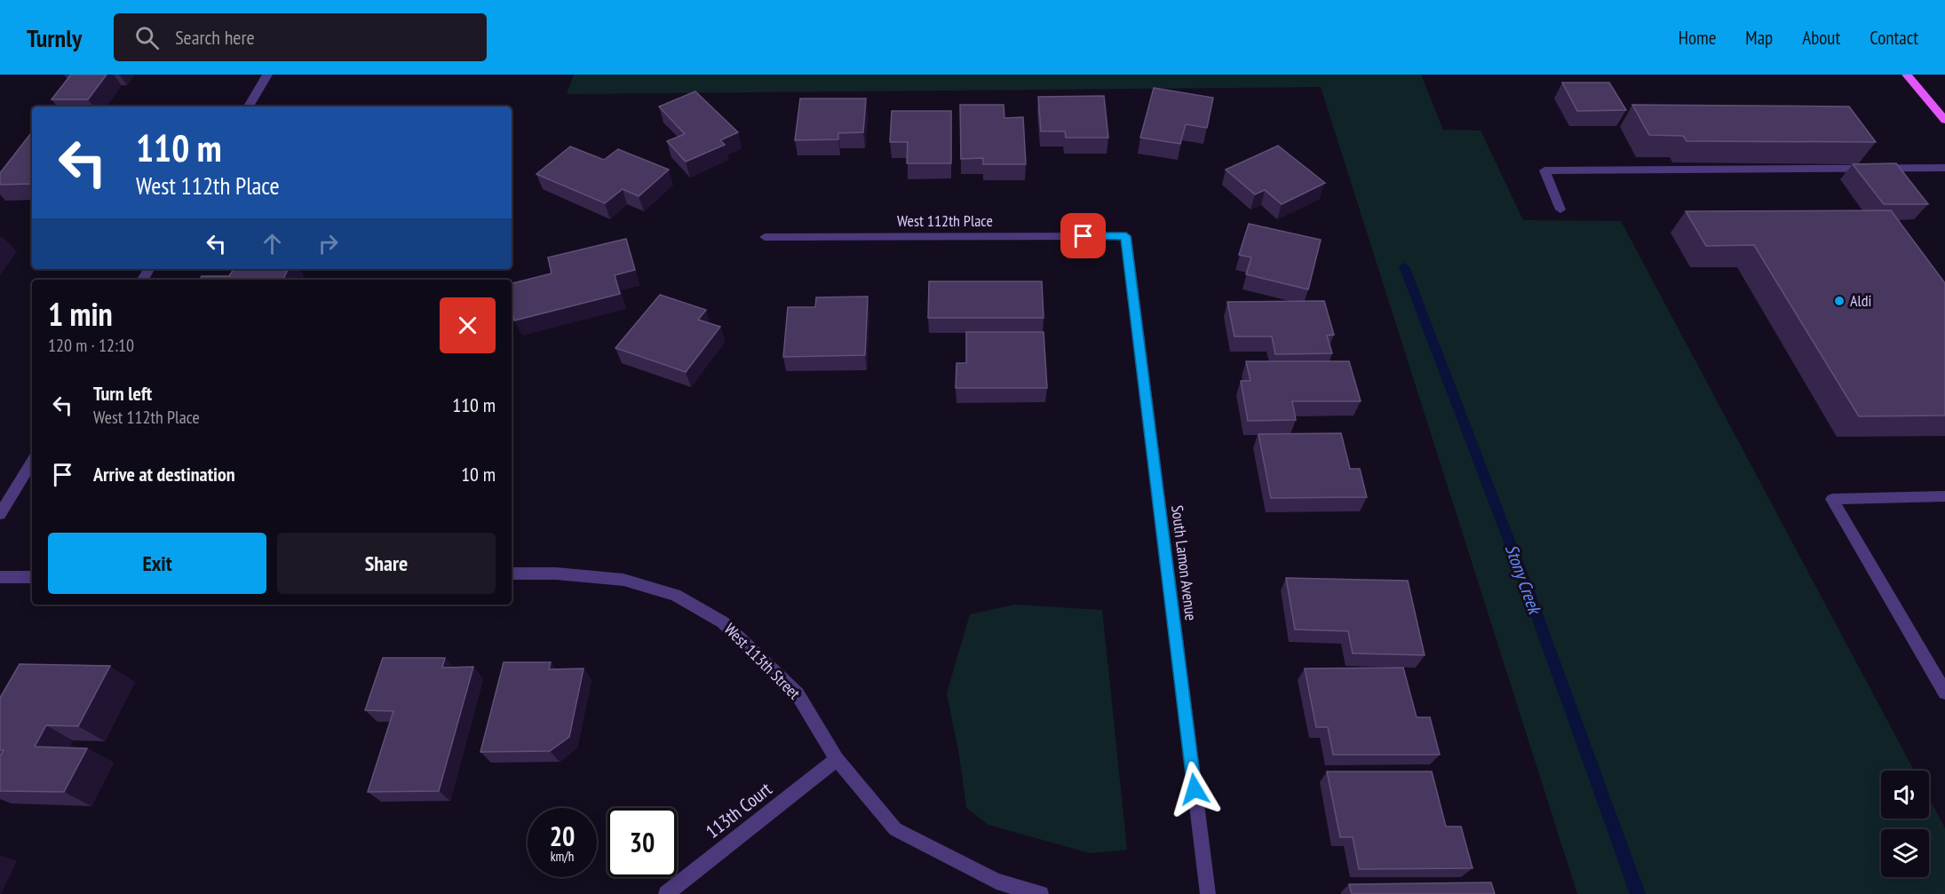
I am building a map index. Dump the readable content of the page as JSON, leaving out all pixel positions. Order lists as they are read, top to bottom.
{
  "streets": {
    "street": [
      "West 112th Place",
      "South Lamon Avenue",
      "West 113th Street",
      "113th Court"
    ]
  },
  "crossings": [
    ["West 112th Place", "South Lamon Avenue"],
    ["West 113th Street", "113th Court"]
  ],
  "water": ["Stony Creek"],
  "places": ["Aldi"],
  "page": {
    "header": "Turnly",
    "search": "Search here",
    "nav": [
      "Home",
      "Map",
      "About",
      "Contact"
    ],
    "turn": ["110 m", "West 112th Place"],
    "heading": ["1 min", "120 m · 12:10"],
    "list": [
      {
        "name": "Turn left",
        "note": "West 112th Place",
        "value": "110 m"
      },
      {
        "name": "Arrive at destination",
        "value": "10 m"
      }
    ],
    "buttons": ["Exit", "Share"],
    "speed": "20 km/h",
    "limit": "30"
  }
}
